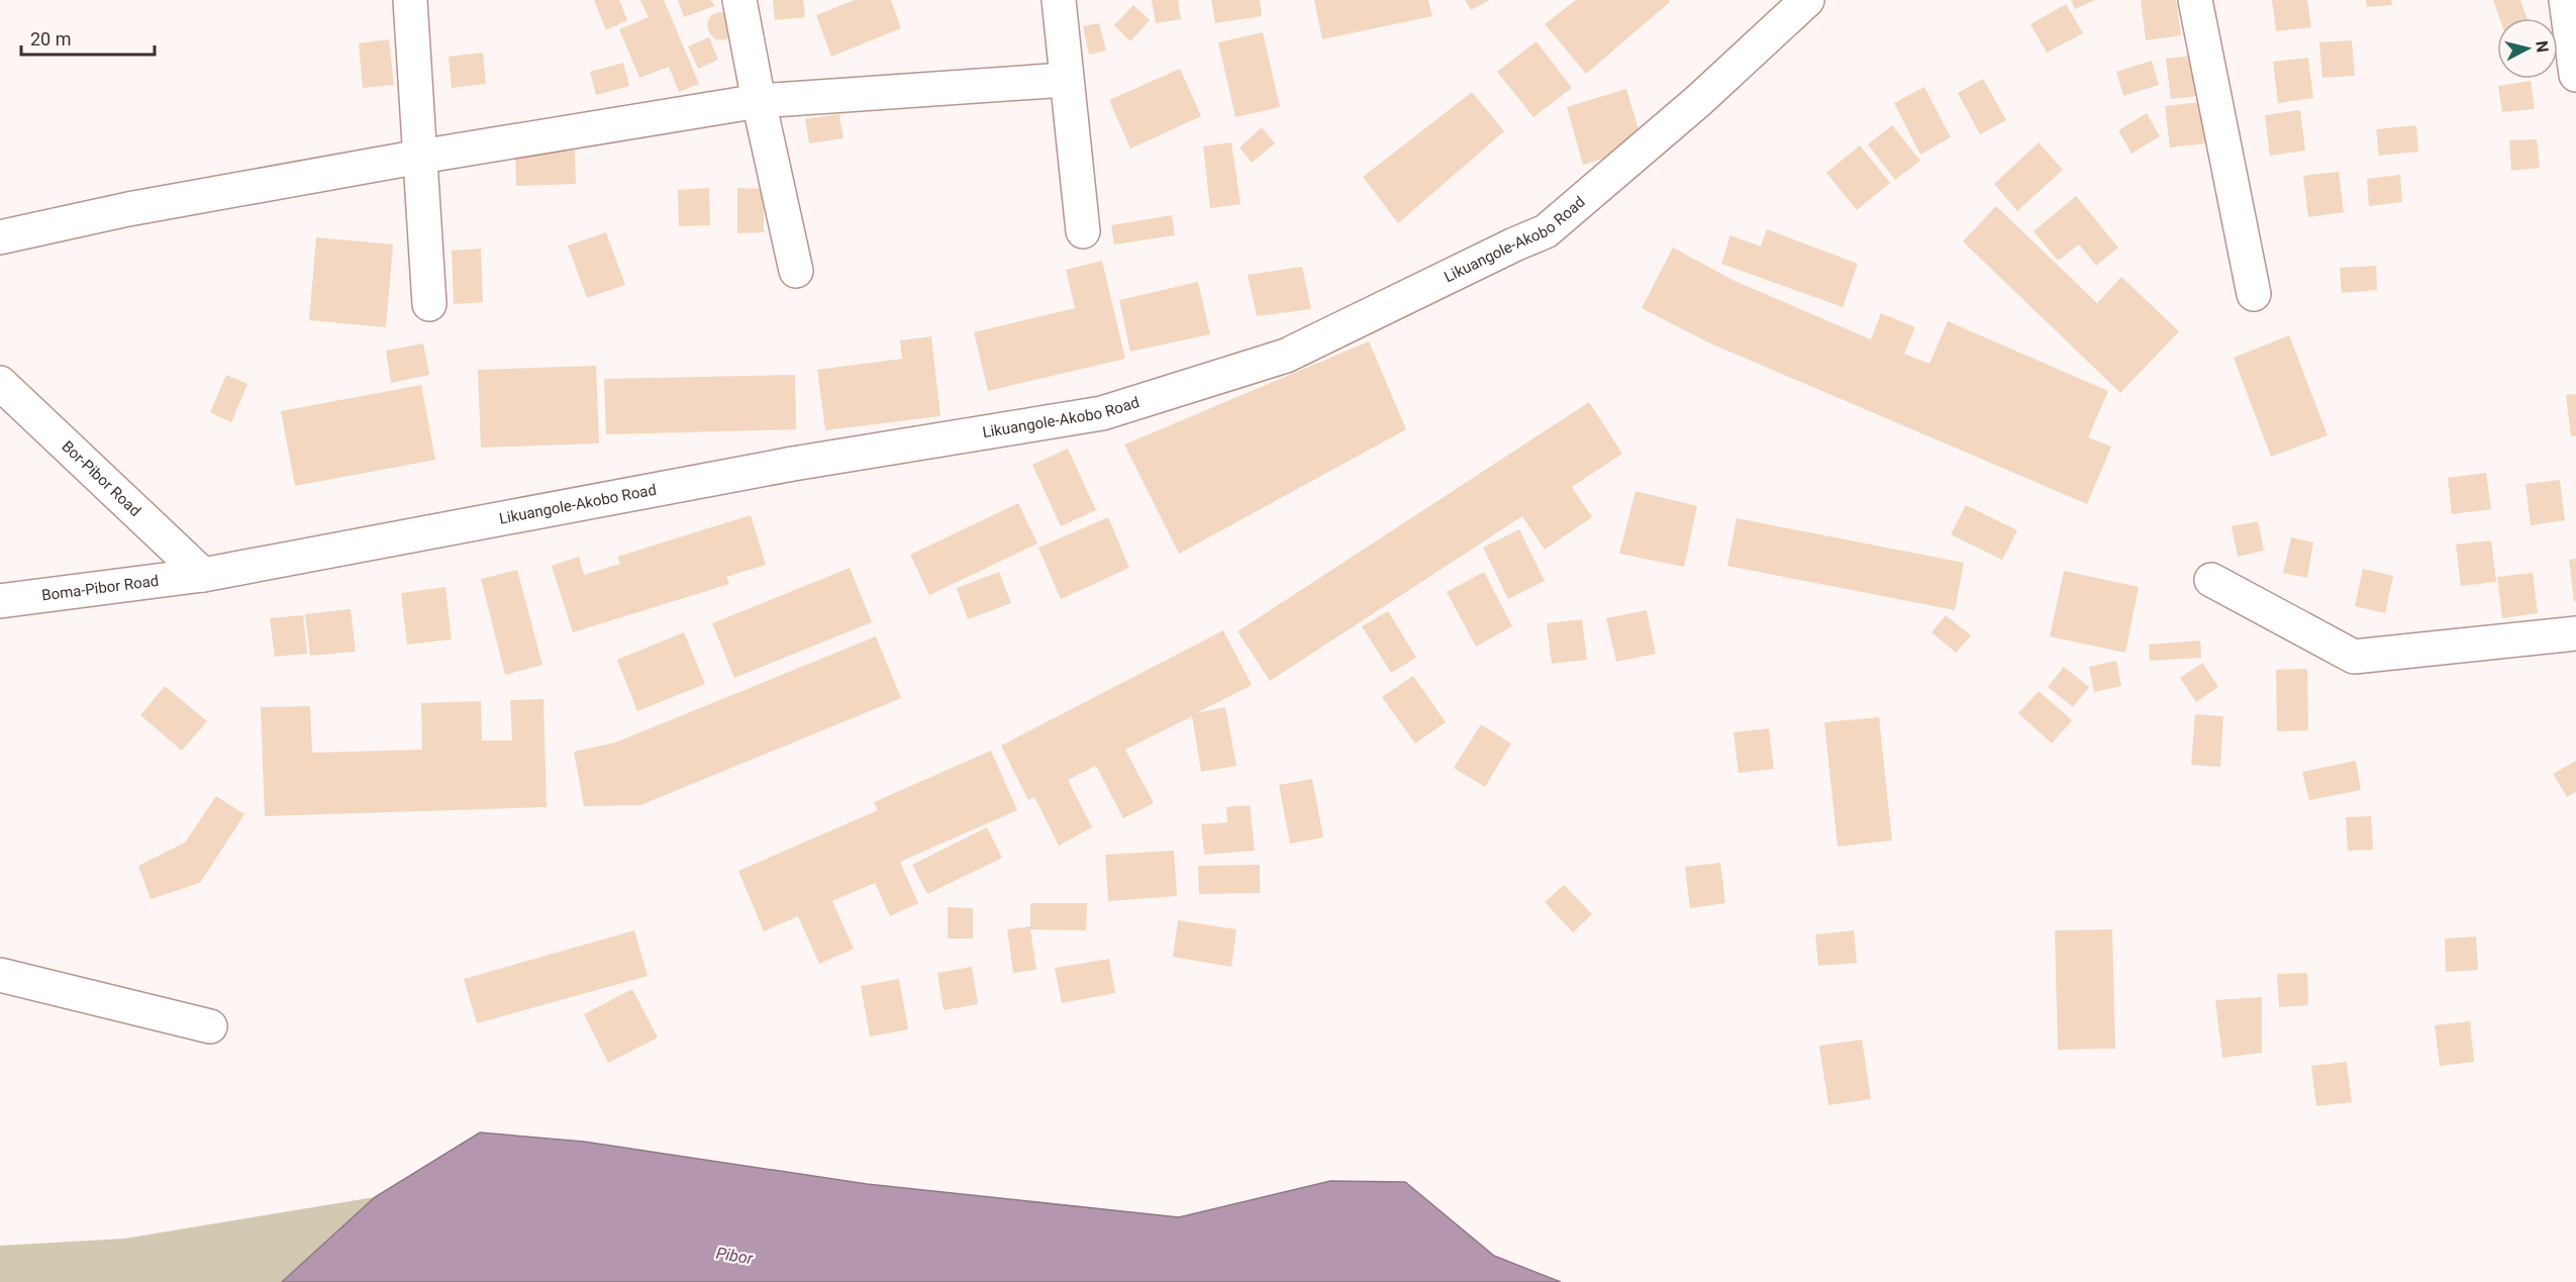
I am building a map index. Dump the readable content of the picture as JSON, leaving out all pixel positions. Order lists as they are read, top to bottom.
{
  "streets": {
    "street": ["Likuangole-Akobo Road", "Bor-Pibor Road", "Boma-Pibor Road"]
  },
  "crossings": [
    ["Likuangole-Akobo Road", "Bor-Pibor Road"],
    ["Likuangole-Akobo Road", "Boma-Pibor Road"],
    ["Bor-Pibor Road", "Boma-Pibor Road"]
  ],
  "water": ["Pibor"],
  "scale_bar": "20 m",
  "north": "right"
}
